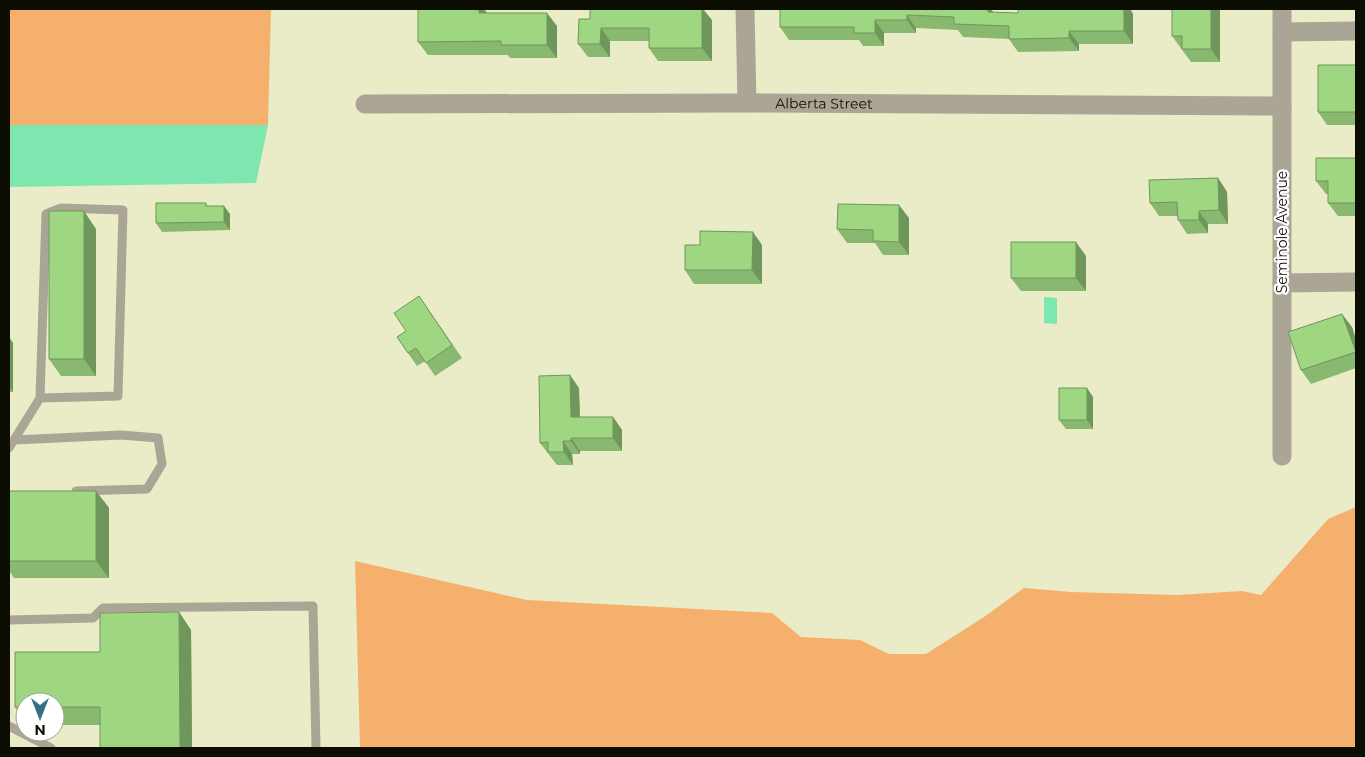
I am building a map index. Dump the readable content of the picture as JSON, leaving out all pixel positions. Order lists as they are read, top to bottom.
{
  "streets": {
    "street": ["Alberta Street", "Seminole Avenue"]
  },
  "crossings": [
    ["Alberta Street", "Seminole Avenue"]
  ],
  "north": "bottom"
}
